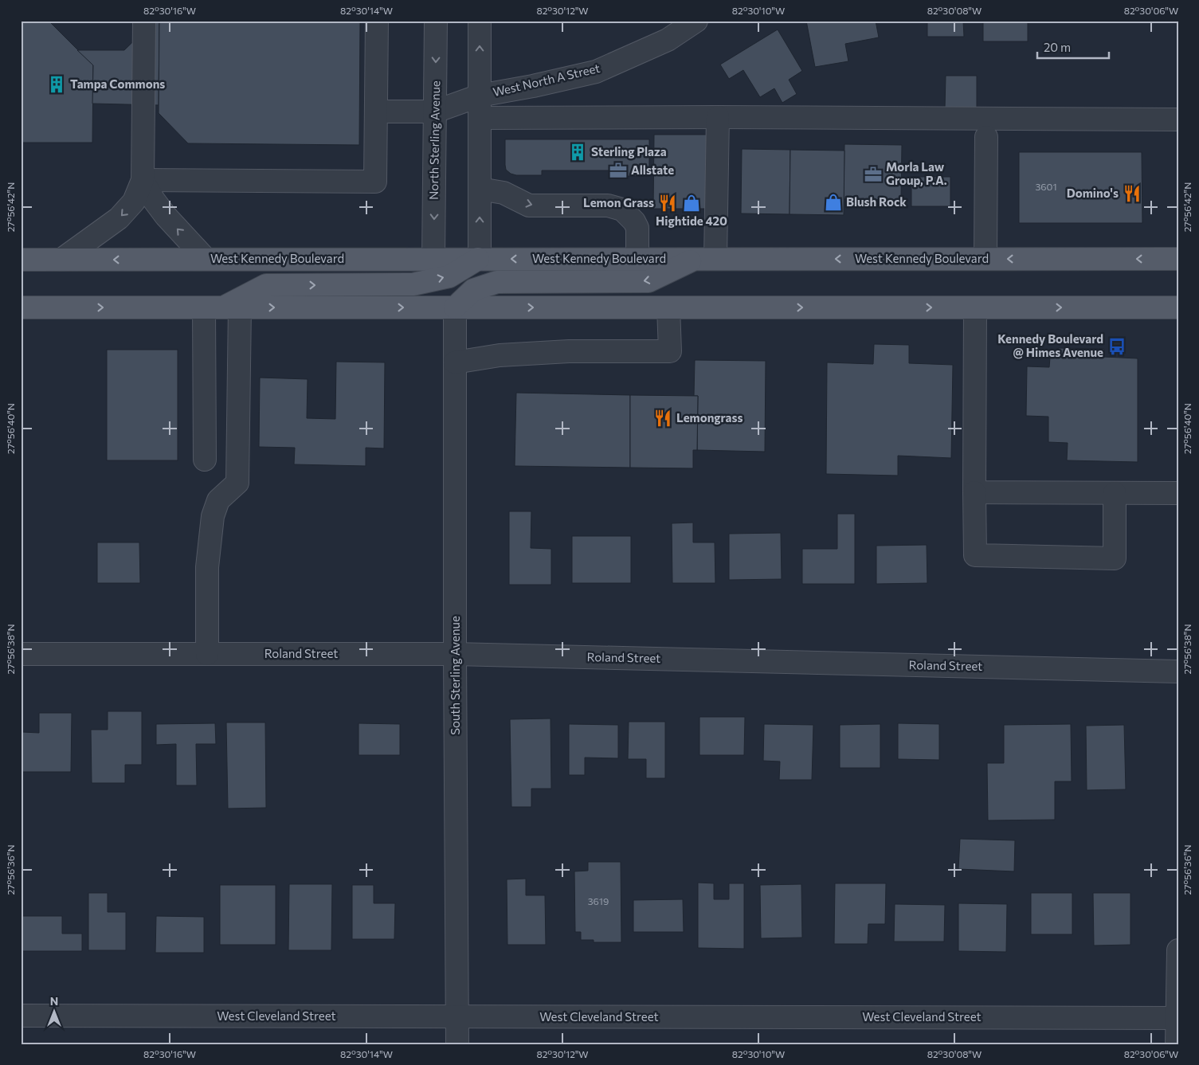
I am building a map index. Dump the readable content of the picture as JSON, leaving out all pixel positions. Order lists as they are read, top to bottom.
{
  "streets": {
    "main road": ["West Kennedy Boulevard"],
    "street": [
      "West North A Street",
      "North Sterling Avenue",
      "Roland Street",
      "South Sterling Avenue",
      "West Cleveland Street"
    ]
  },
  "crossings": [
    ["West North A Street", "North Sterling Avenue"],
    ["North Sterling Avenue", "West Kennedy Boulevard"],
    ["Roland Street", "South Sterling Avenue"],
    ["South Sterling Avenue", "West Cleveland Street"]
  ],
  "places": {
    "building": ["Tampa Commons", "Sterling Plaza"],
    "office": ["Allstate", "Morla Law Group, P.A."],
    "restaurant": ["Domino's", "Lemon Grass", "Lemongrass"],
    "shop": ["Blush Rock", "Hightide 420"],
    "bus stop": ["Kennedy Boulevard @ Himes Avenue"]
  },
  "house_numbers": ["3601", "3619"],
  "scale_bar": "20 m",
  "north": "top",
  "coordinates": [
    "82°30'16\"W",
    "82°30'14\"W",
    "82°30'12\"W",
    "82°30'10\"W",
    "82°30'08\"W",
    "82°30'06\"W",
    "27°56'42\"N",
    "27°56'40\"N",
    "27°56'38\"N",
    "27°56'36\"N"
  ]
}
